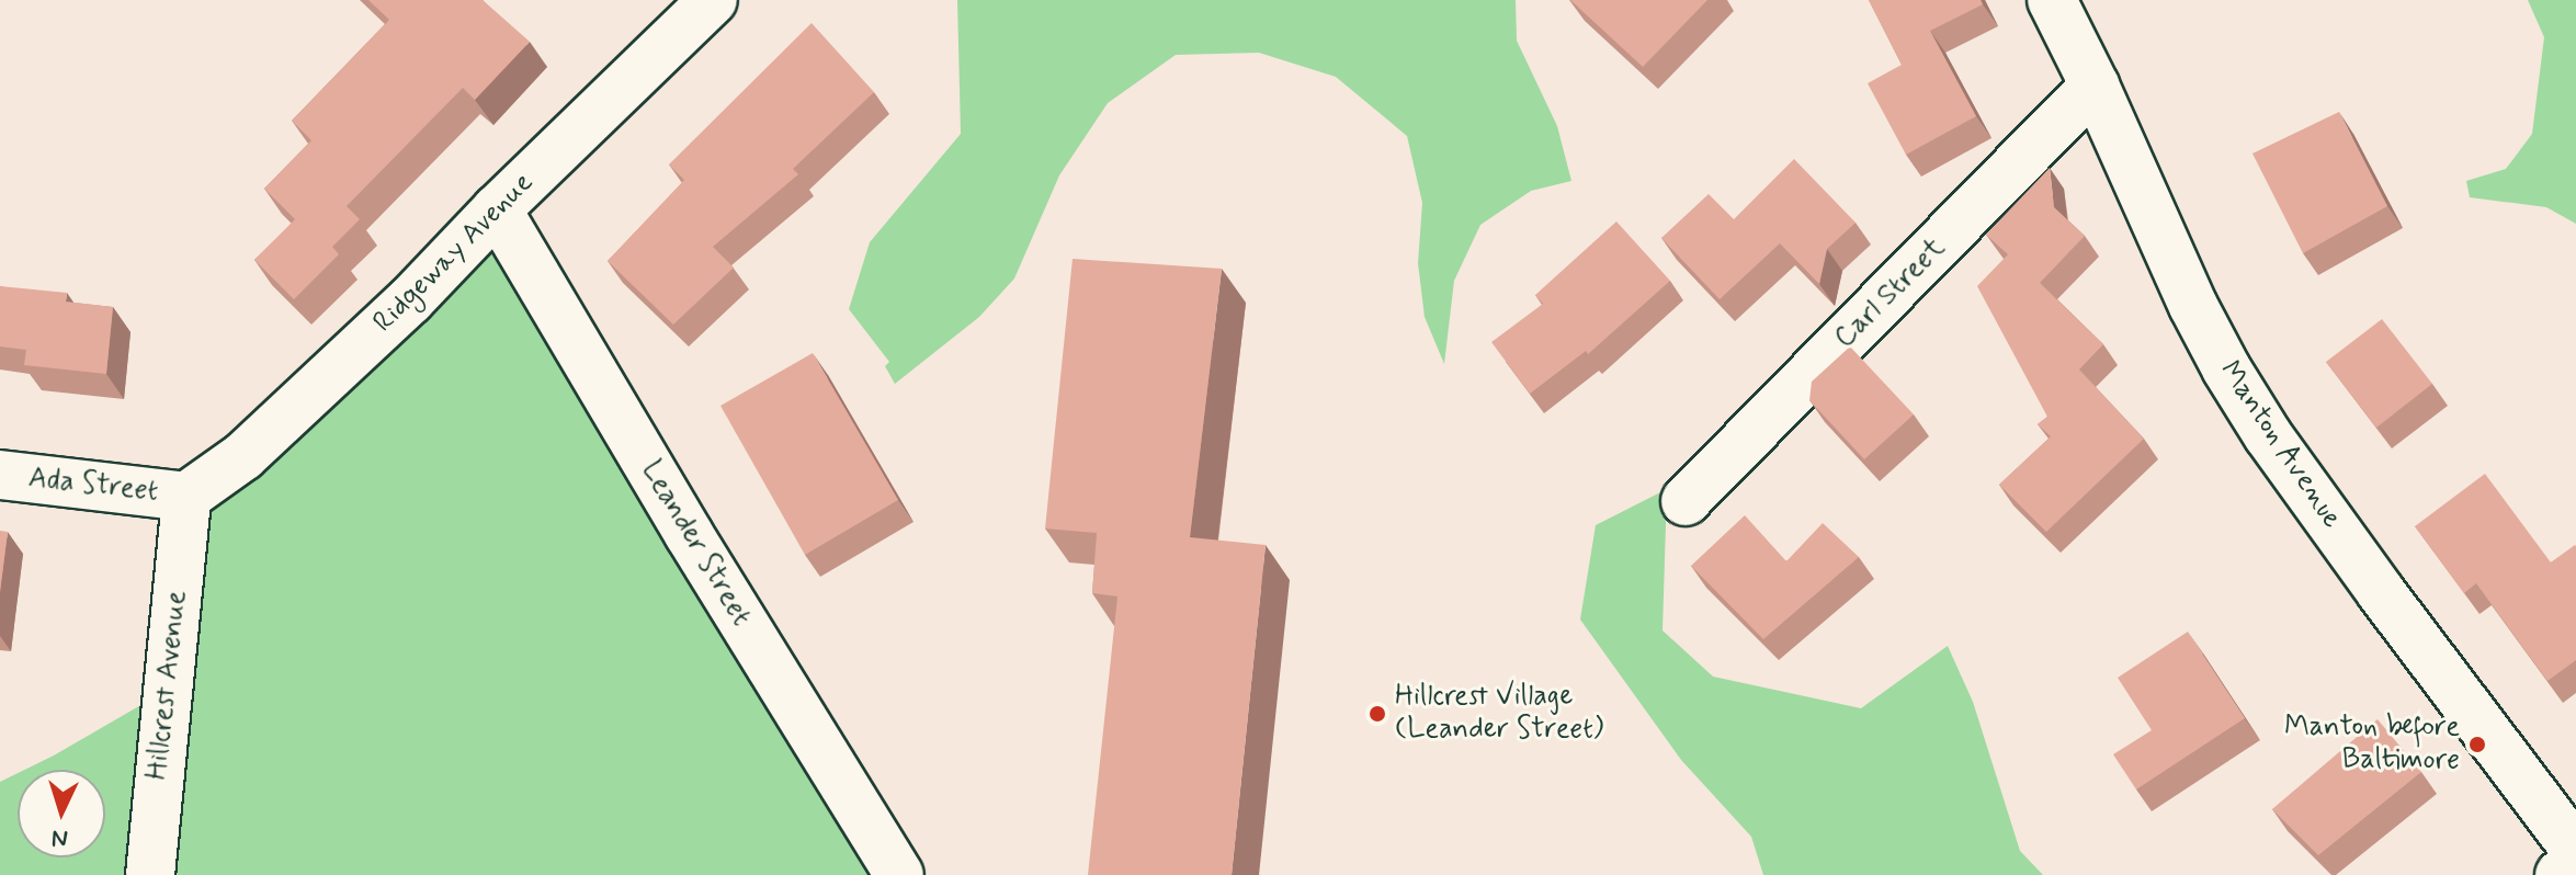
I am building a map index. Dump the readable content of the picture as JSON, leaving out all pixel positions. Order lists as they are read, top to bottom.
{
  "streets": {
    "street": [
      "Ridgeway Avenue",
      "Carl Street",
      "Manton Avenue",
      "Ada Street",
      "Leander Street",
      "Hillcrest Avenue"
    ]
  },
  "crossings": [
    ["Ridgeway Avenue", "Ada Street"],
    ["Ridgeway Avenue", "Leander Street"],
    ["Ridgeway Avenue", "Hillcrest Avenue"],
    ["Carl Street", "Manton Avenue"],
    ["Ada Street", "Hillcrest Avenue"]
  ],
  "places": ["Hillcrest Village (Leander Street)", "Manton before Baltimore"],
  "north": "bottom"
}
